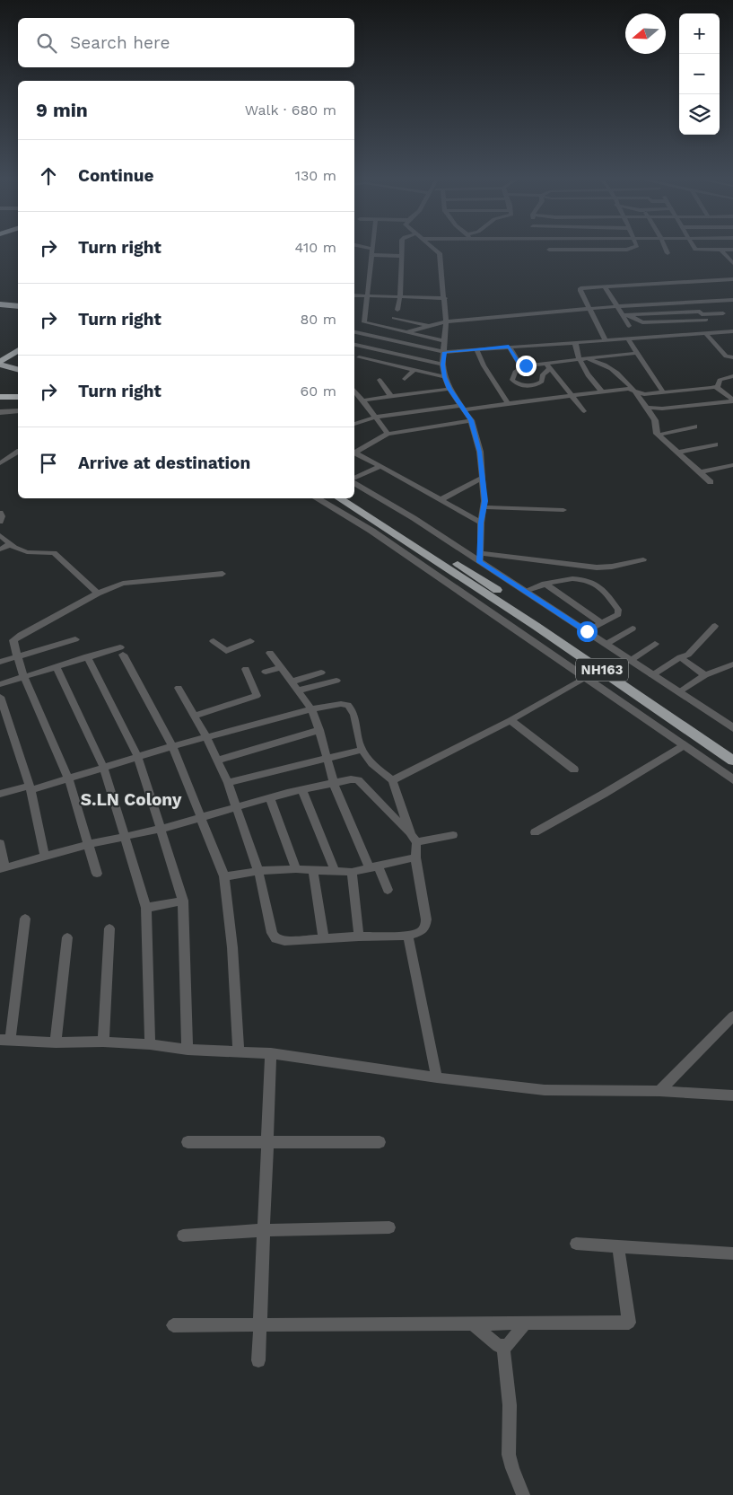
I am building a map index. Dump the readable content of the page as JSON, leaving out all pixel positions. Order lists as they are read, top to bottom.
{
  "streets": {
    "highway": ["NH163"]
  },
  "districts": ["S.LN Colony"],
  "north": "left",
  "page": {
    "map_buttons": ["+", "−"],
    "search": "Search here",
    "heading": ["9 min", "Walk · 680 m"],
    "list": [
      ["Continue", "130 m"],
      ["Turn right", "410 m"],
      ["Turn right", "80 m"],
      ["Turn right", "60 m"],
      "Arrive at destination"
    ]
  }
}
